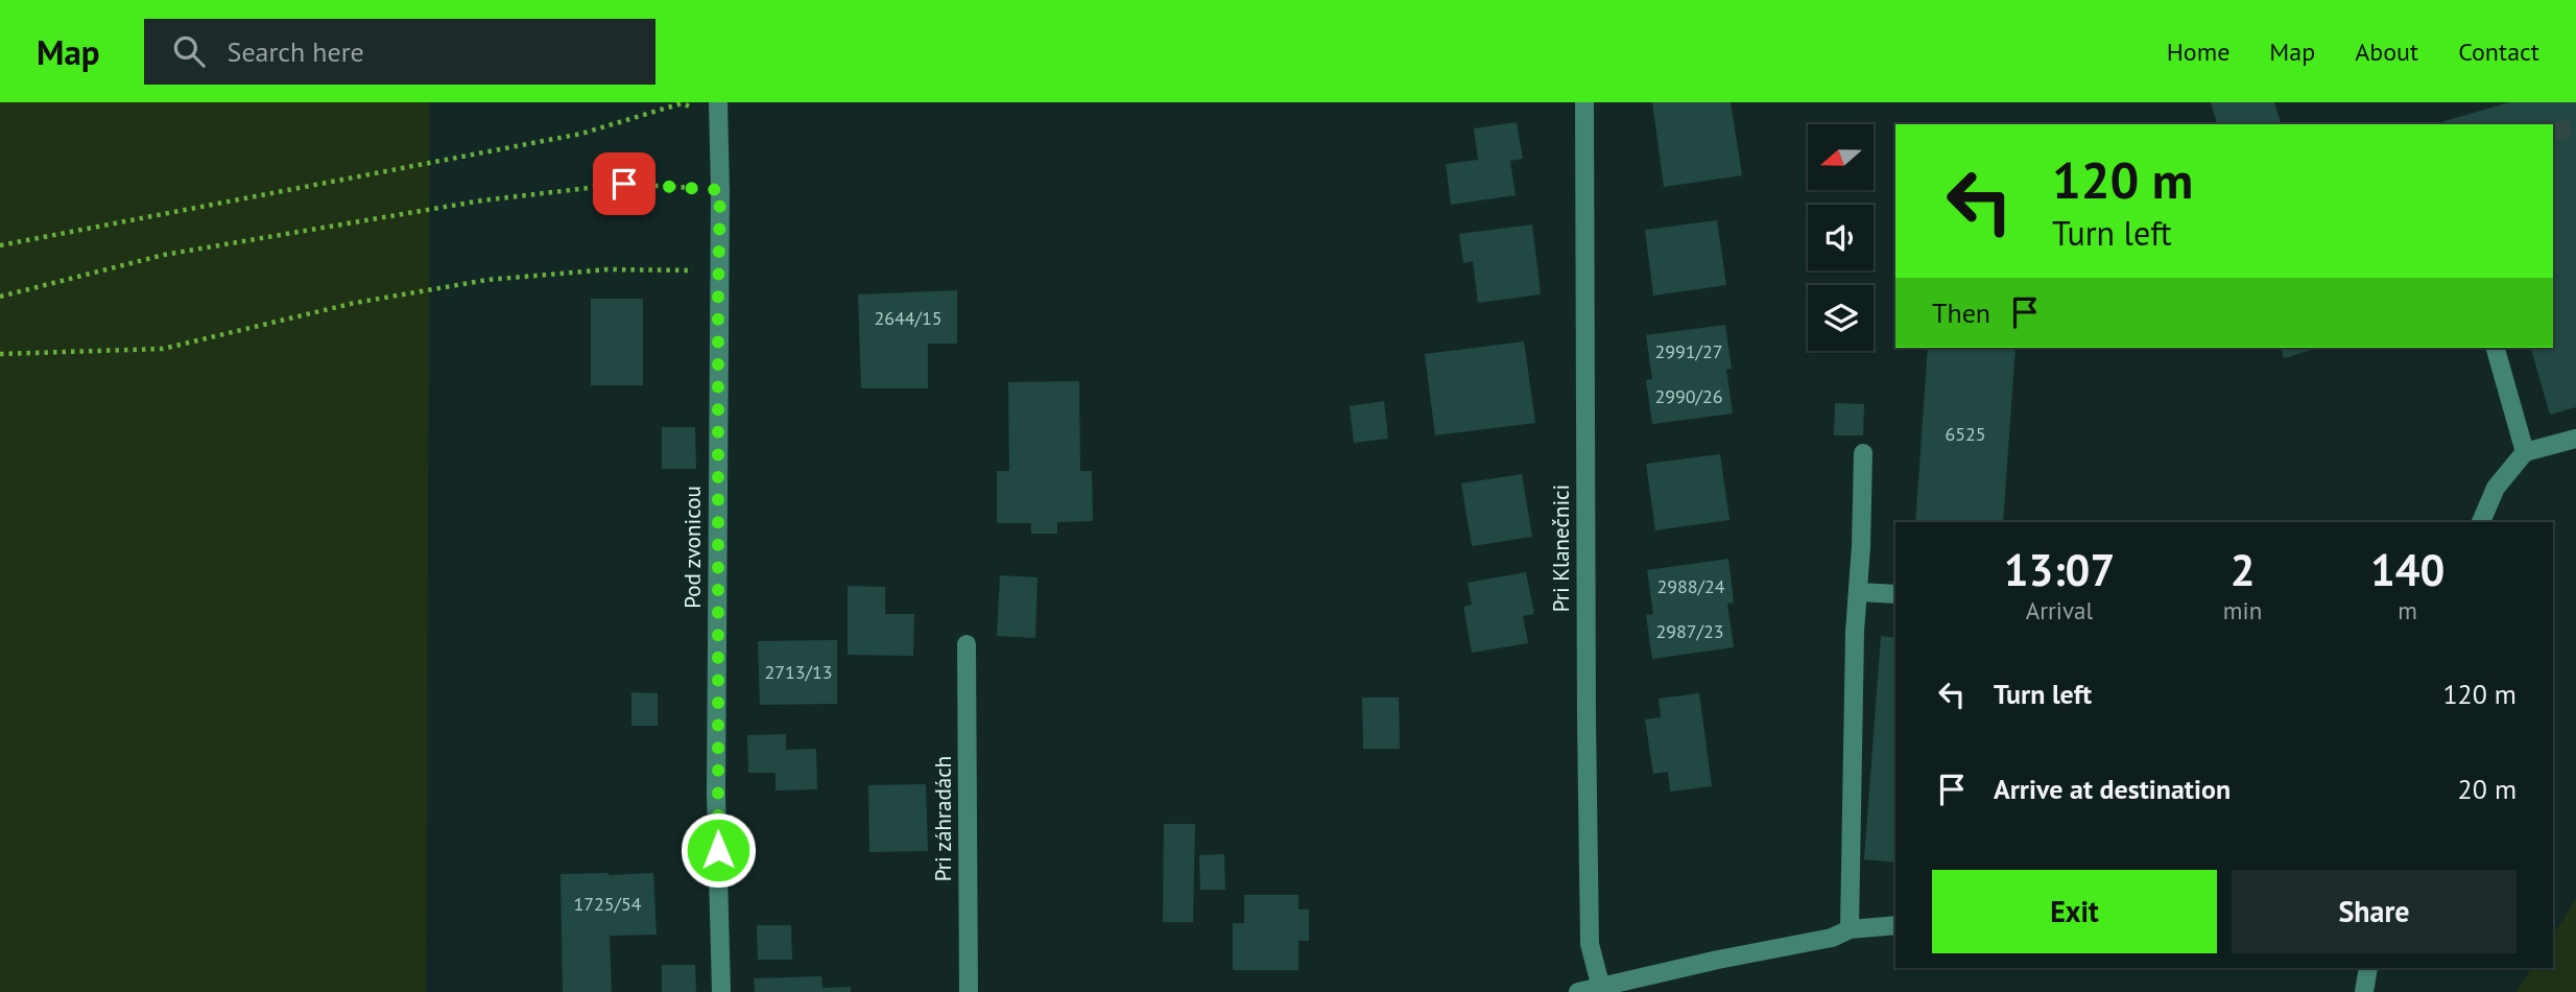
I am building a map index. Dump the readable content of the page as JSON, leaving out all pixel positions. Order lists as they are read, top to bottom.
{
  "streets": {
    "street": ["Pod zvonicou", "Pri Klanečnici", "Pri záhradách"]
  },
  "house_numbers": [
    "2644/15",
    "2991/27",
    "2990/26",
    "6525",
    "2988/24",
    "2987/23",
    "2713/13",
    "1725/54"
  ],
  "north": "left",
  "page": {
    "header": "Map",
    "search": "Search here",
    "nav": [
      "Home",
      "Map",
      "About",
      "Contact"
    ],
    "turn": ["120 m", "Turn left"],
    "then": "Then",
    "eta": [
      "13:07",
      "Arrival",
      "2",
      "min",
      "140",
      "m"
    ],
    "list": [
      {
        "name": "Turn left",
        "value": "120 m"
      },
      {
        "name": "Arrive at destination",
        "value": "20 m"
      }
    ],
    "buttons": ["Exit", "Share"]
  }
}
